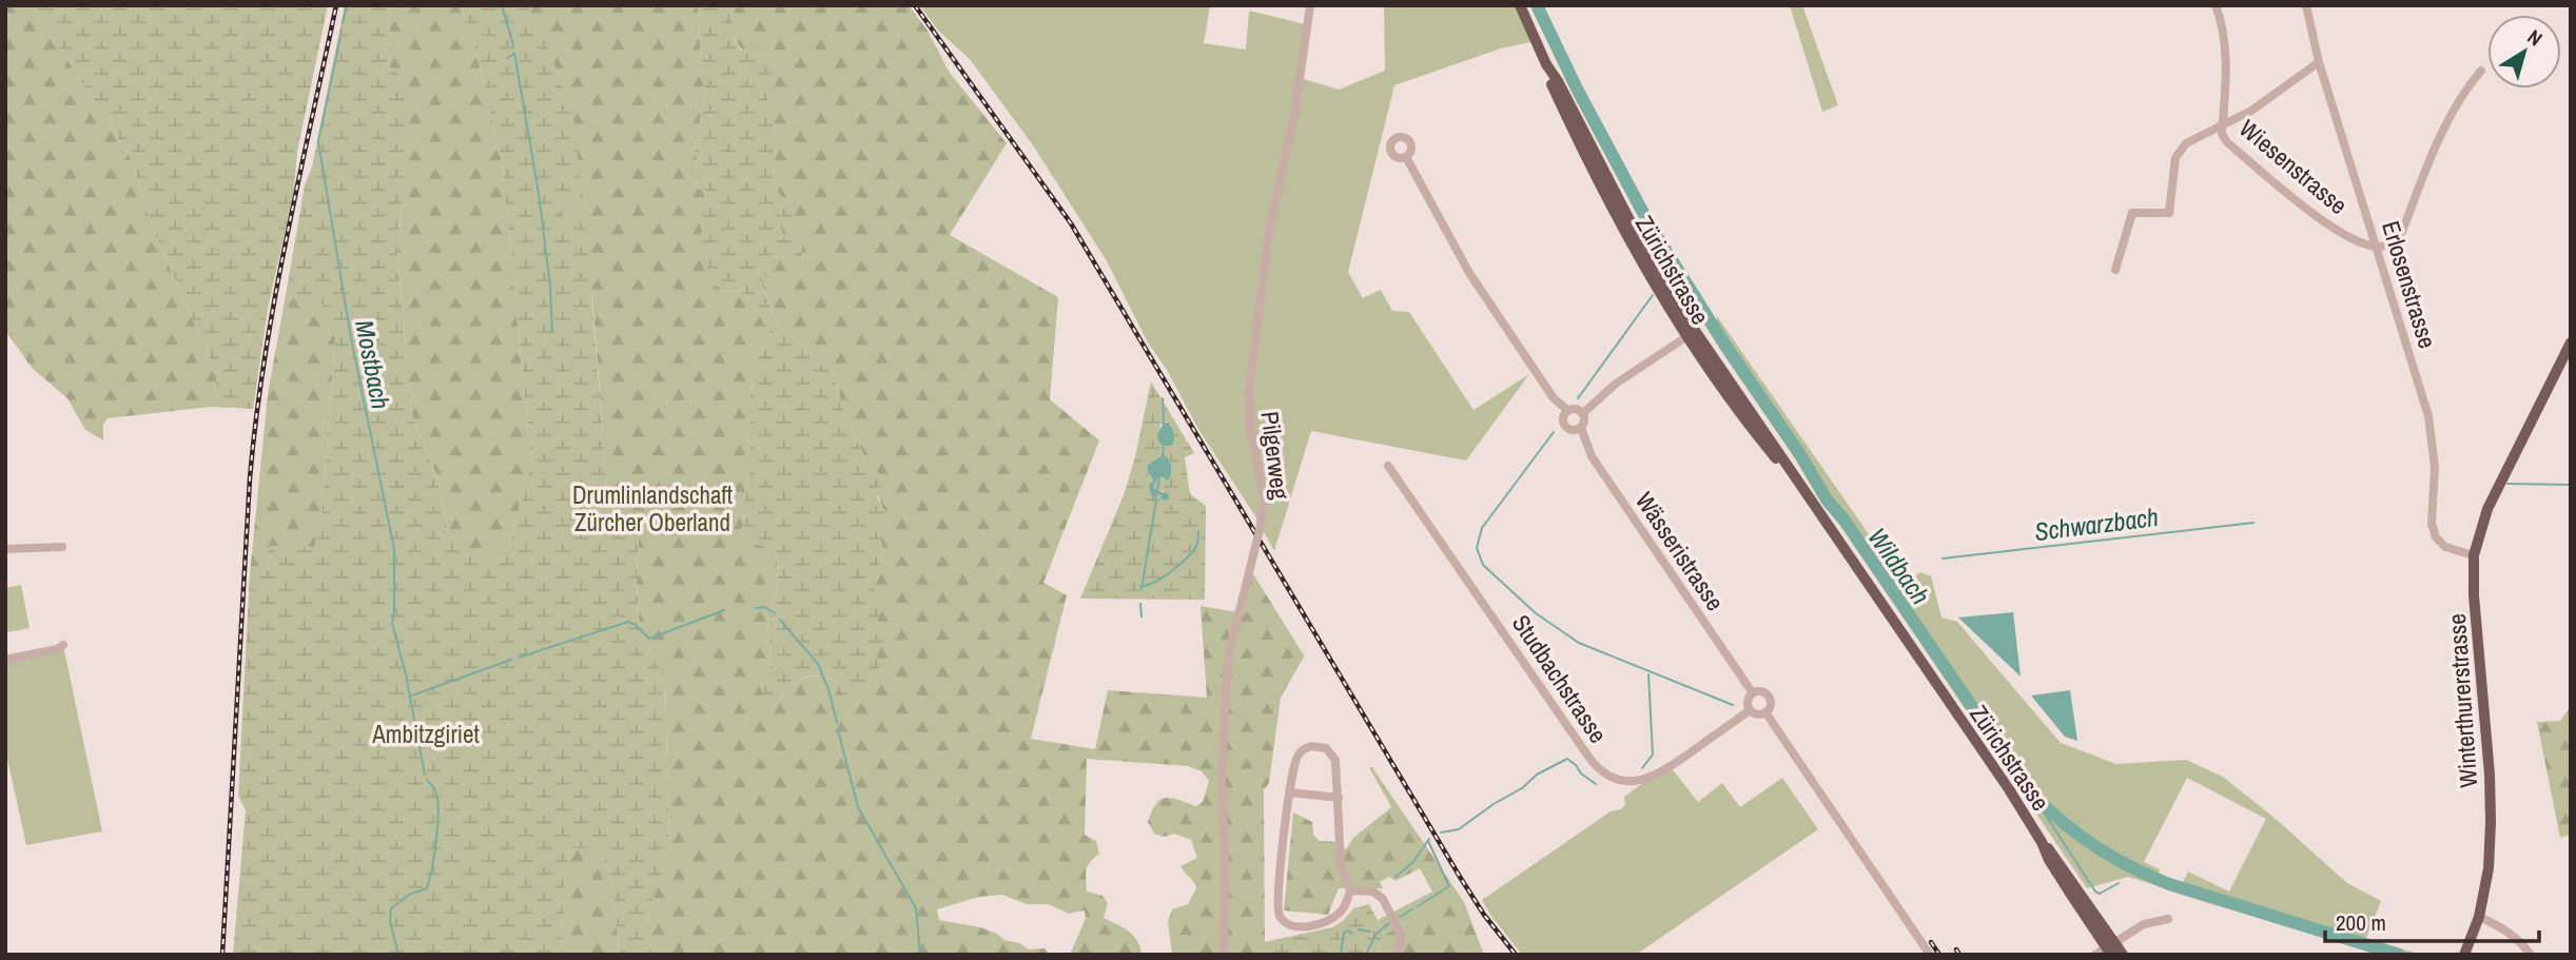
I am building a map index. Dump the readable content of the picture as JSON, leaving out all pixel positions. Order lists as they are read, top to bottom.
{
  "streets": {
    "main road": ["Zürichstrasse", "Winterthurerstrasse"],
    "street": [
      "Wiesenstrasse",
      "Erlosenstrasse",
      "Pilgerweg",
      "Wässeristrasse",
      "Studbachstrasse"
    ]
  },
  "crossings": [
    ["Wiesenstrasse", "Erlosenstrasse"],
    ["Erlosenstrasse", "Winterthurerstrasse"],
    ["Wässeristrasse", "Studbachstrasse"]
  ],
  "water": ["Mostbach", "Schwarzbach", "Wildbach"],
  "parks": ["Drumlinlandschaft Zürcher Oberland", "Ambitzgiriet"],
  "scale_bar": "200 m",
  "north": "top right"
}
